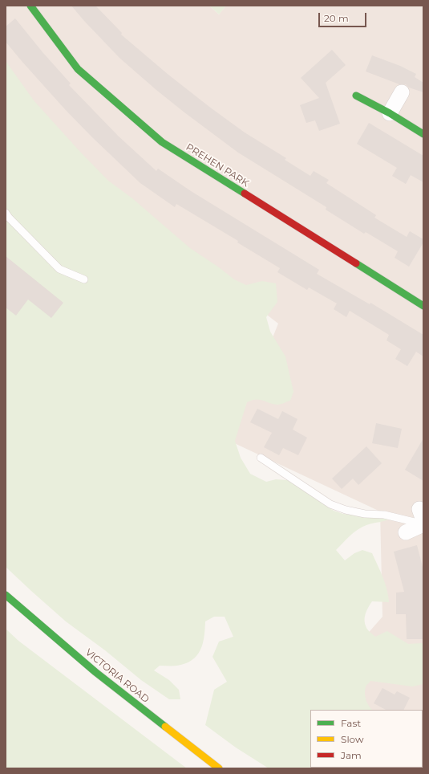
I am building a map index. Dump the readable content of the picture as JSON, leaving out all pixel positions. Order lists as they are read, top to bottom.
{
  "streets": {
    "main road": ["PREHEN PARK", "VICTORIA ROAD"]
  },
  "legend": ["Fast", "Slow", "Jam"],
  "scale_bar": "20 m"
}
